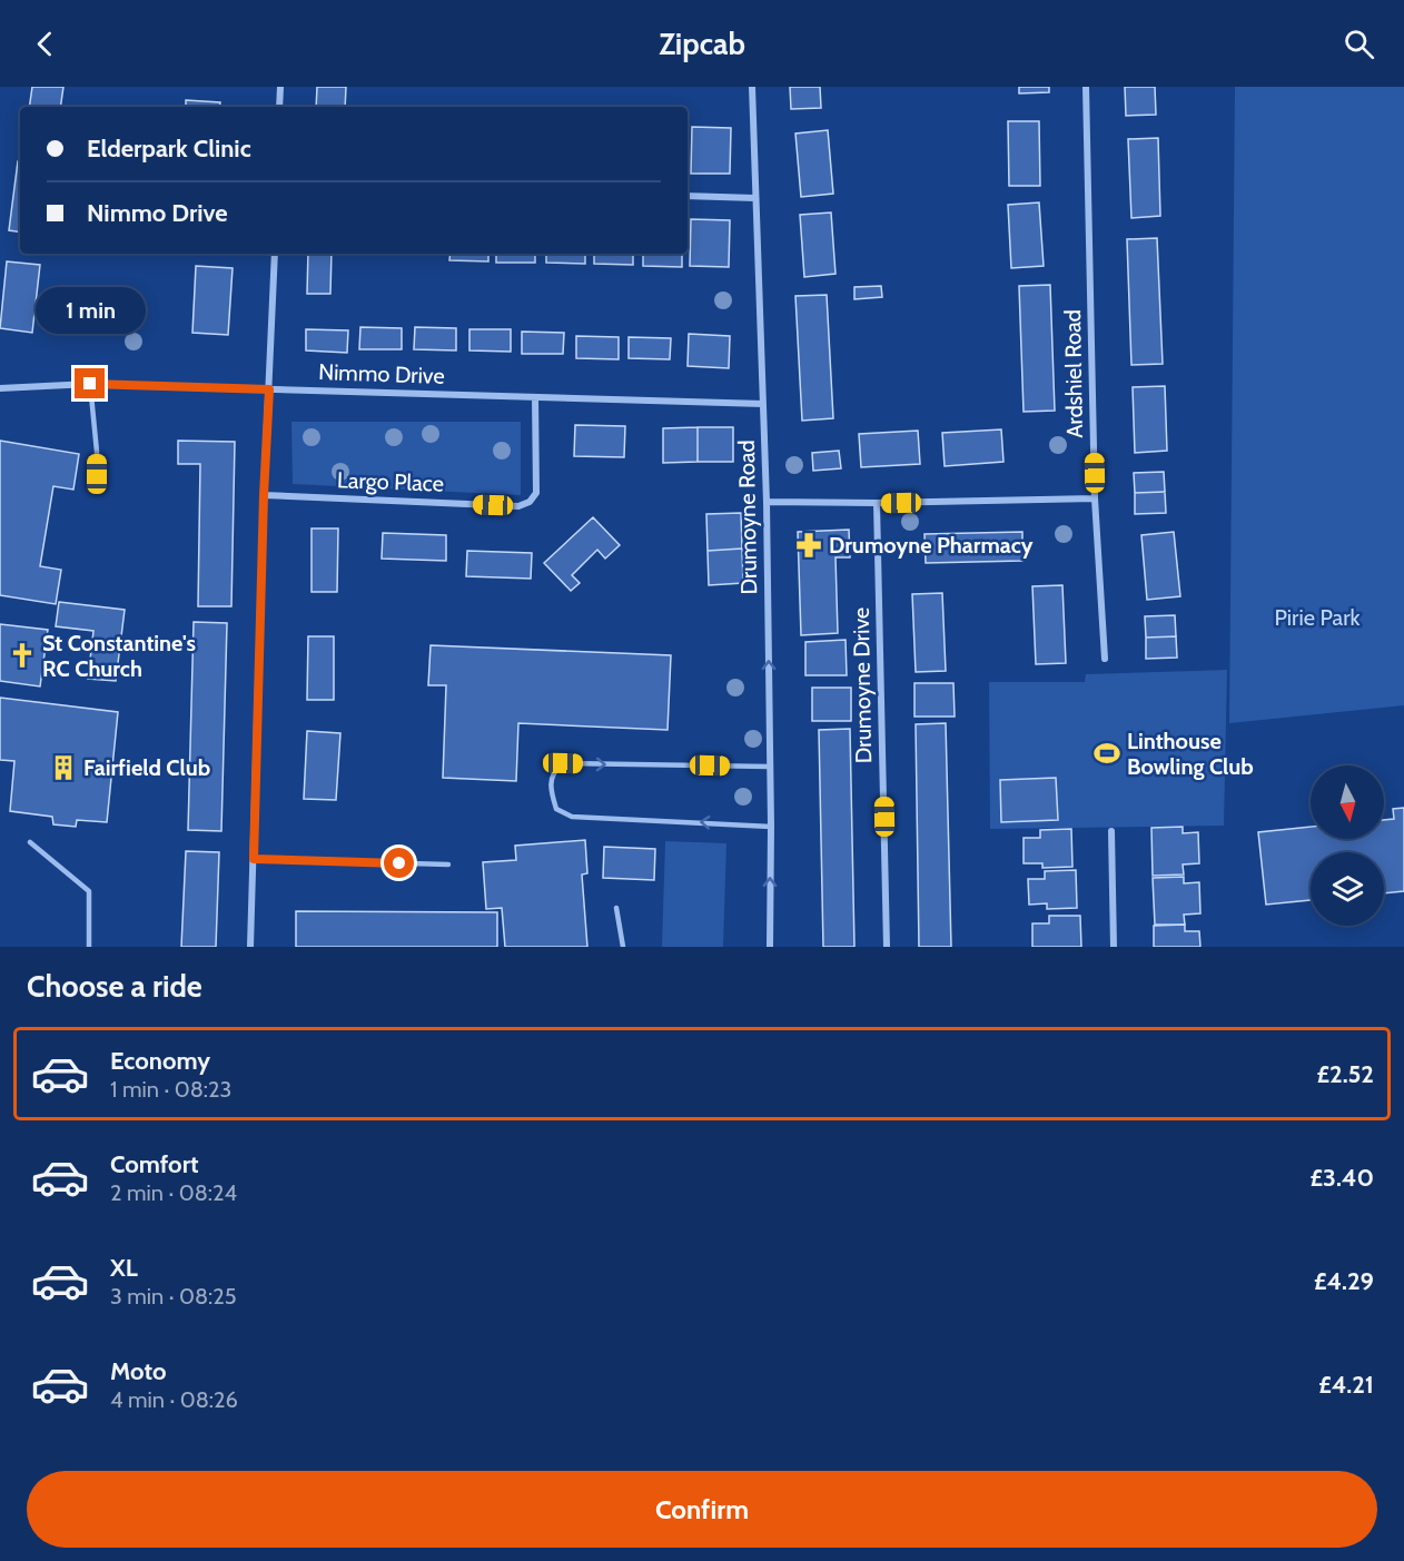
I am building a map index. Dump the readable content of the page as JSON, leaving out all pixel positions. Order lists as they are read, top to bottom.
{
  "streets": {
    "street": [
      "Nimmo Drive",
      "Ardshiel Road",
      "Largo Place",
      "Drumoyne Road",
      "Drumoyne Drive"
    ]
  },
  "crossings": [
    ["Nimmo Drive", "Largo Place"],
    ["Nimmo Drive", "Drumoyne Road"]
  ],
  "one_way": ["Drumoyne Road"],
  "parks": ["Pirie Park"],
  "places": {
    "pharmacy": ["Drumoyne Pharmacy"],
    "church": ["St Constantine's RC Church"],
    "sports": ["Linthouse Bowling Club"],
    "building": ["Fairfield Club"]
  },
  "north": "bottom",
  "page": {
    "header": "Zipcab",
    "banner": ["Elderpark Clinic", "Nimmo Drive"],
    "bubble": "1 min",
    "heading": "Choose a ride",
    "list": [
      {
        "name": "Economy",
        "note": "1 min · 08:23",
        "value": "£2.52"
      },
      {
        "name": "Comfort",
        "note": "2 min · 08:24",
        "value": "£3.40"
      },
      {
        "name": "XL",
        "note": "3 min · 08:25",
        "value": "£4.29"
      },
      {
        "name": "Moto",
        "note": "4 min · 08:26",
        "value": "£4.21"
      }
    ],
    "buttons": "Confirm"
  }
}
